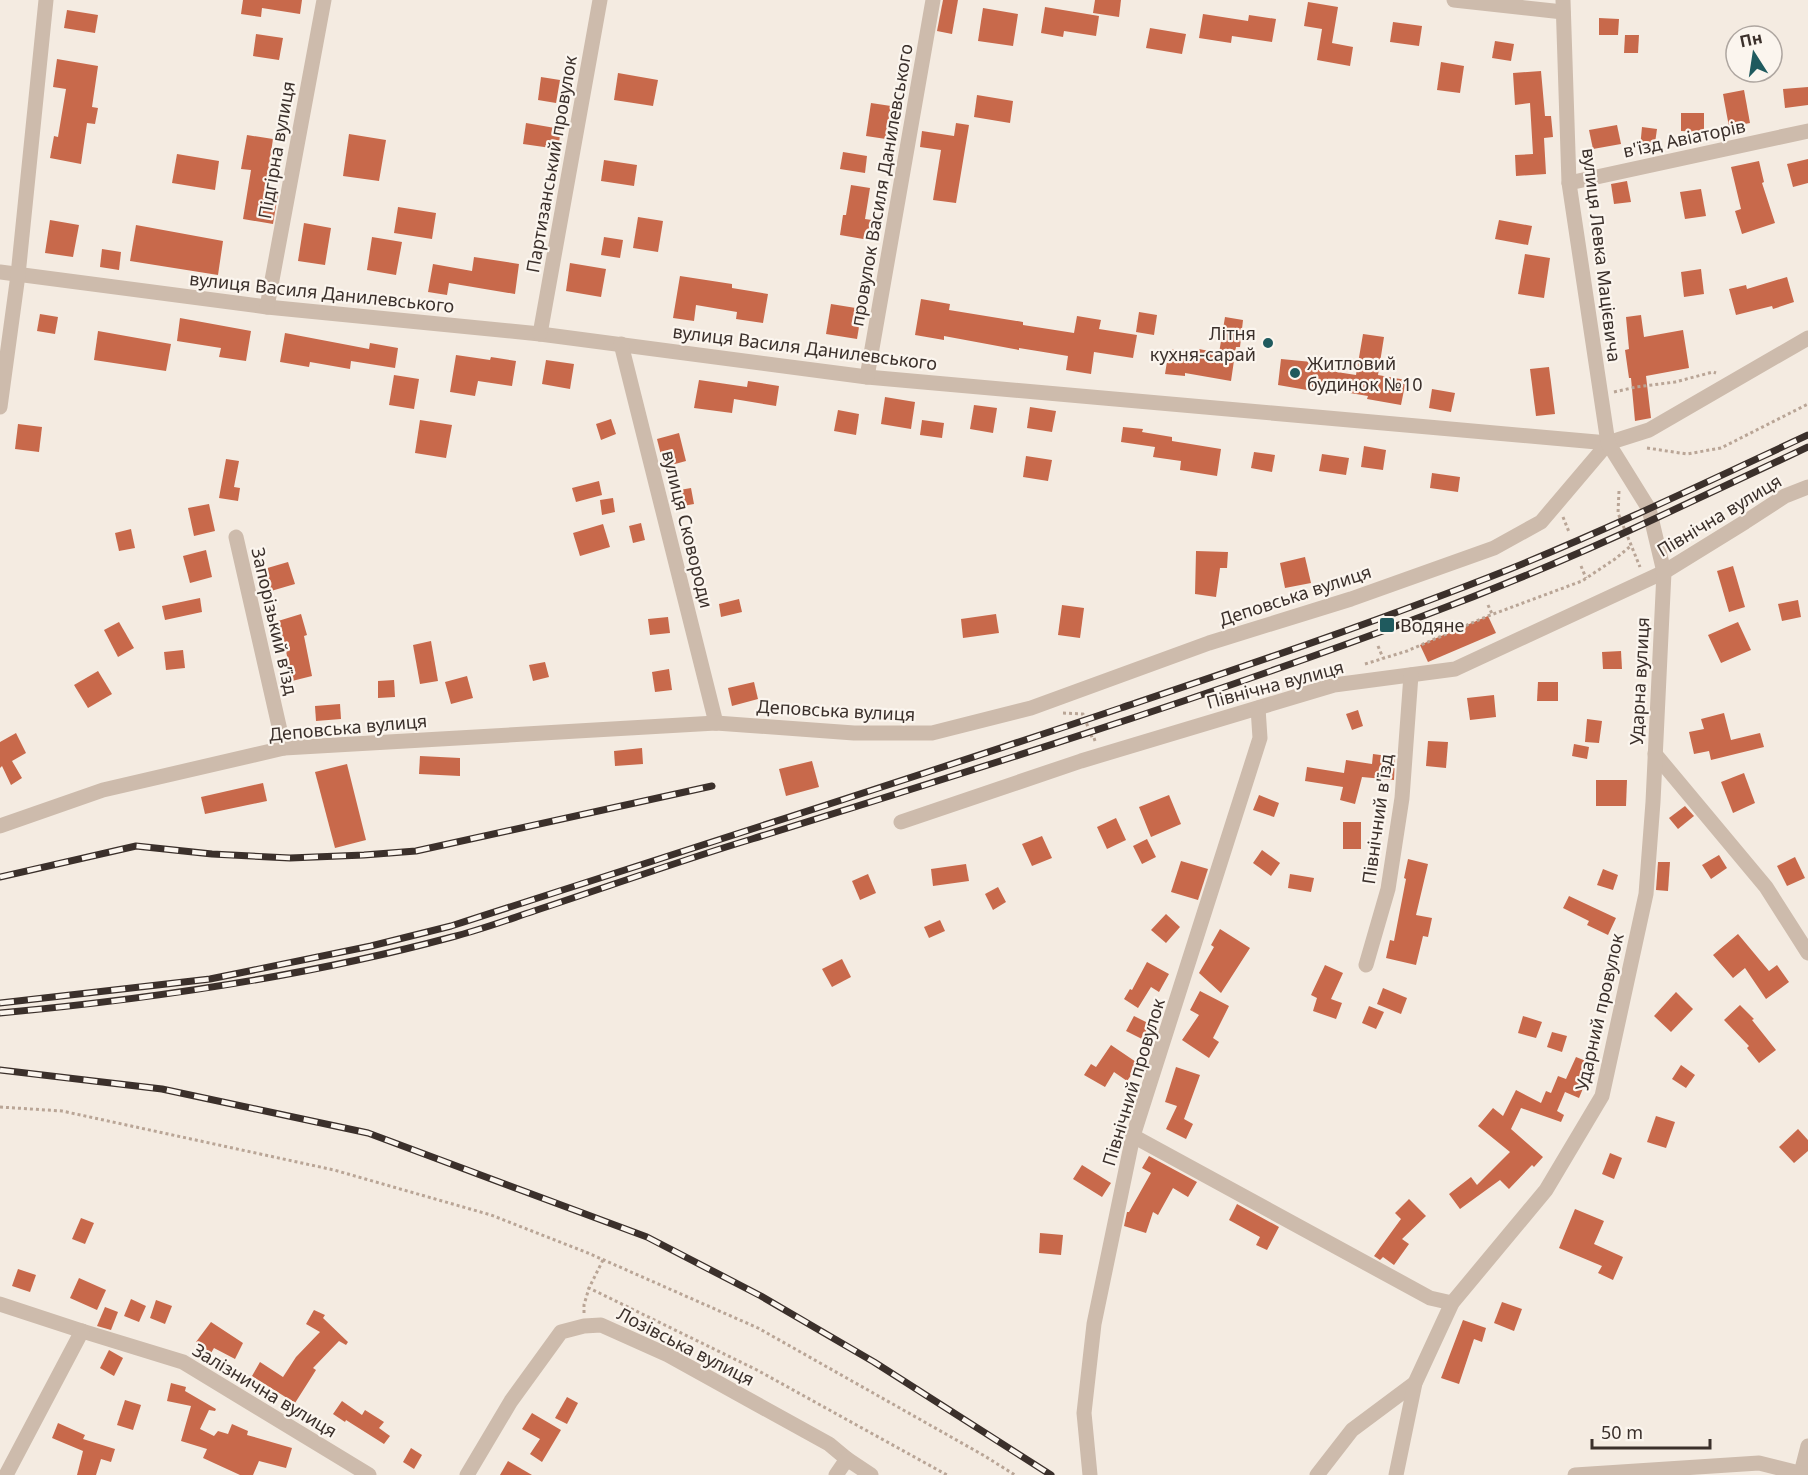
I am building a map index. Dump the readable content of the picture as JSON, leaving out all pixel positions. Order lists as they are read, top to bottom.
{
  "streets": {
    "street": [
      "в'їзд Авіаторів",
      "Підгірна вулиця",
      "Партизанський провулок",
      "провулок Василя Данилевського",
      "вулиця Левка Мацієвича",
      "вулиця Василя Данилевського",
      "Північна вулиця",
      "вулиця Сковороди",
      "Деповська вулиця",
      "Запорізький вʼїзд",
      "Ударна вулиця",
      "Північний в'їзд",
      "Ударний провулок",
      "Північний провулок",
      "Лозівська вулиця",
      "Залізнична вулиця"
    ]
  },
  "crossings": [
    ["в'їзд Авіаторів", "вулиця Левка Мацієвича"],
    ["Підгірна вулиця", "вулиця Василя Данилевського"],
    ["Партизанський провулок", "вулиця Василя Данилевського"],
    ["провулок Василя Данилевського", "вулиця Василя Данилевського"],
    ["вулиця Левка Мацієвича", "вулиця Василя Данилевського"],
    ["вулиця Левка Мацієвича", "Деповська вулиця"],
    ["вулиця Левка Мацієвича", "Ударна вулиця"],
    ["вулиця Василя Данилевського", "вулиця Сковороди"],
    ["вулиця Василя Данилевського", "Деповська вулиця"],
    ["вулиця Василя Данилевського", "Ударна вулиця"],
    ["Північна вулиця", "Ударна вулиця"],
    ["Північна вулиця", "Північний в'їзд"],
    ["Північна вулиця", "Північний провулок"],
    ["вулиця Сковороди", "Деповська вулиця"],
    ["Деповська вулиця", "Запорізький вʼїзд"],
    ["Деповська вулиця", "Ударна вулиця"],
    ["Ударна вулиця", "Ударний провулок"]
  ],
  "places": {
    "other": ["Літня кухня-сарай", "Житловий будинок №10"],
    "transit": ["Водяне"]
  },
  "scale_bar": "50 m",
  "north": "top"
}
